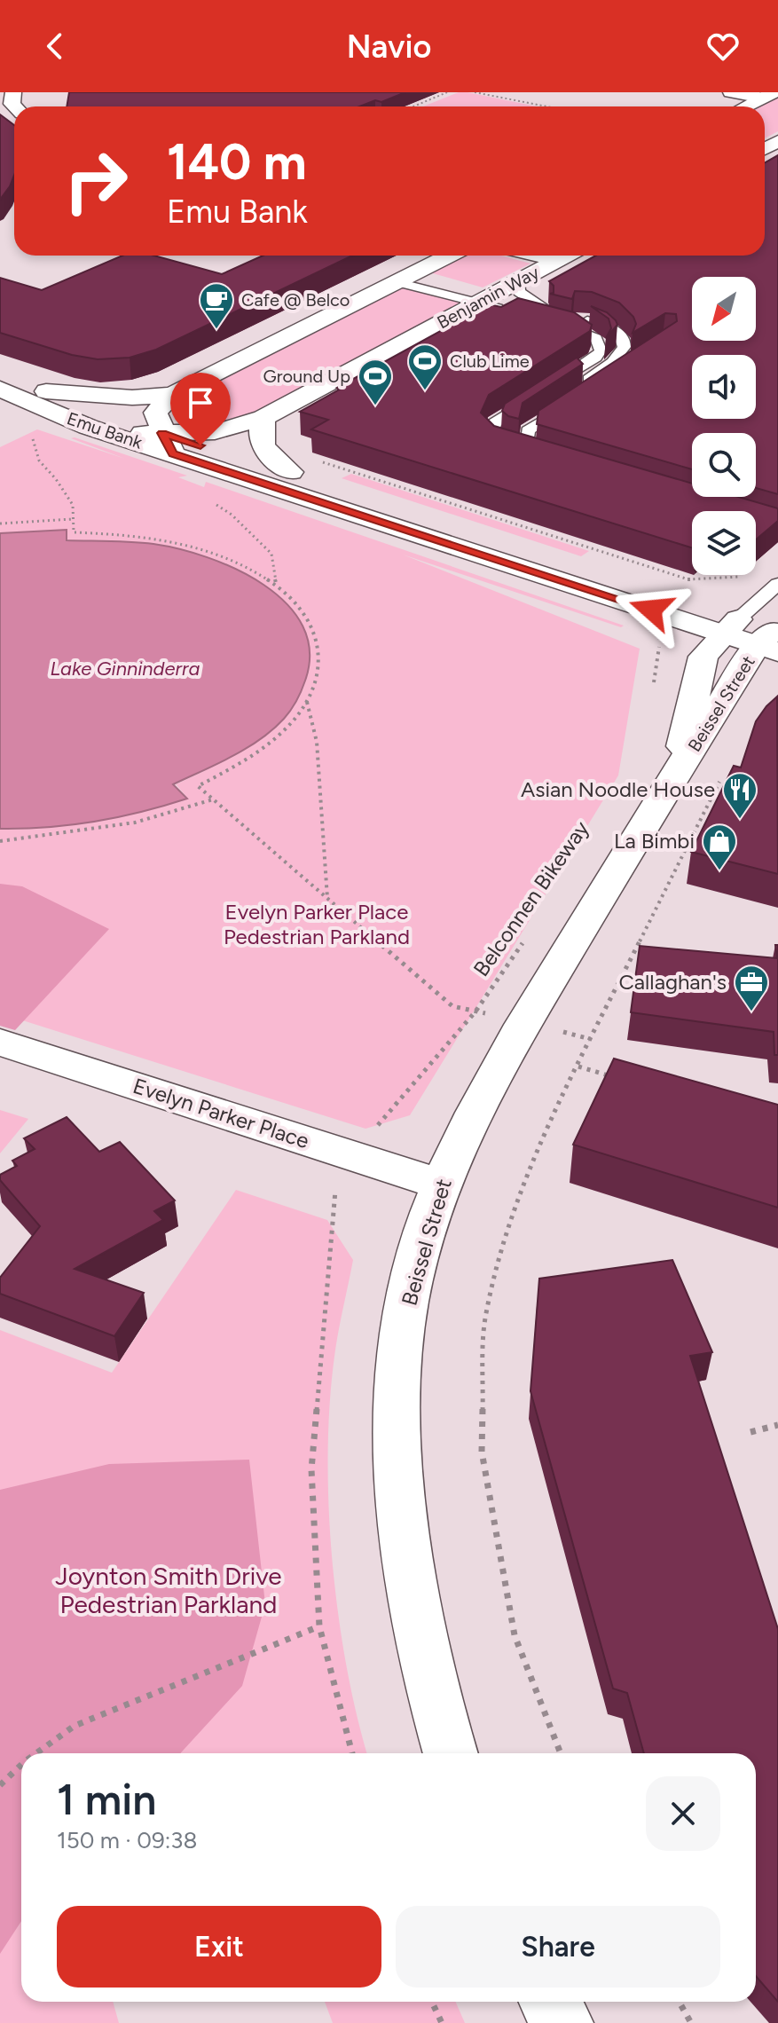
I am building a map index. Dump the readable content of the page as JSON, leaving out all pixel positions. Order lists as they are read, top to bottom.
{
  "streets": {
    "main road": [
      "Benjamin Way",
      "Emu Bank",
      "Beissel Street",
      "Evelyn Parker Place"
    ],
    "path": ["Belconnen Bikeway"]
  },
  "crossings": [
    ["Benjamin Way", "Emu Bank"],
    ["Emu Bank", "Beissel Street"],
    ["Beissel Street", "Evelyn Parker Place"]
  ],
  "water": ["Lake Ginninderra"],
  "parks": ["Evelyn Parker Place Pedestrian Parkland", "Joynton Smith Drive Pedestrian Parkland"],
  "places": {
    "cafe": ["Cafe @ Belco"],
    "sports": ["Club Lime", "Ground Up"],
    "restaurant": ["Asian Noodle House"],
    "shop": ["La Bimbi"],
    "office": ["Callaghan's"]
  },
  "north": "bottom left",
  "page": {
    "header": "Navio",
    "turn": ["140 m", "Emu Bank"],
    "heading": ["1 min", "150 m · 09:38"],
    "buttons": ["Exit", "Share"]
  }
}
